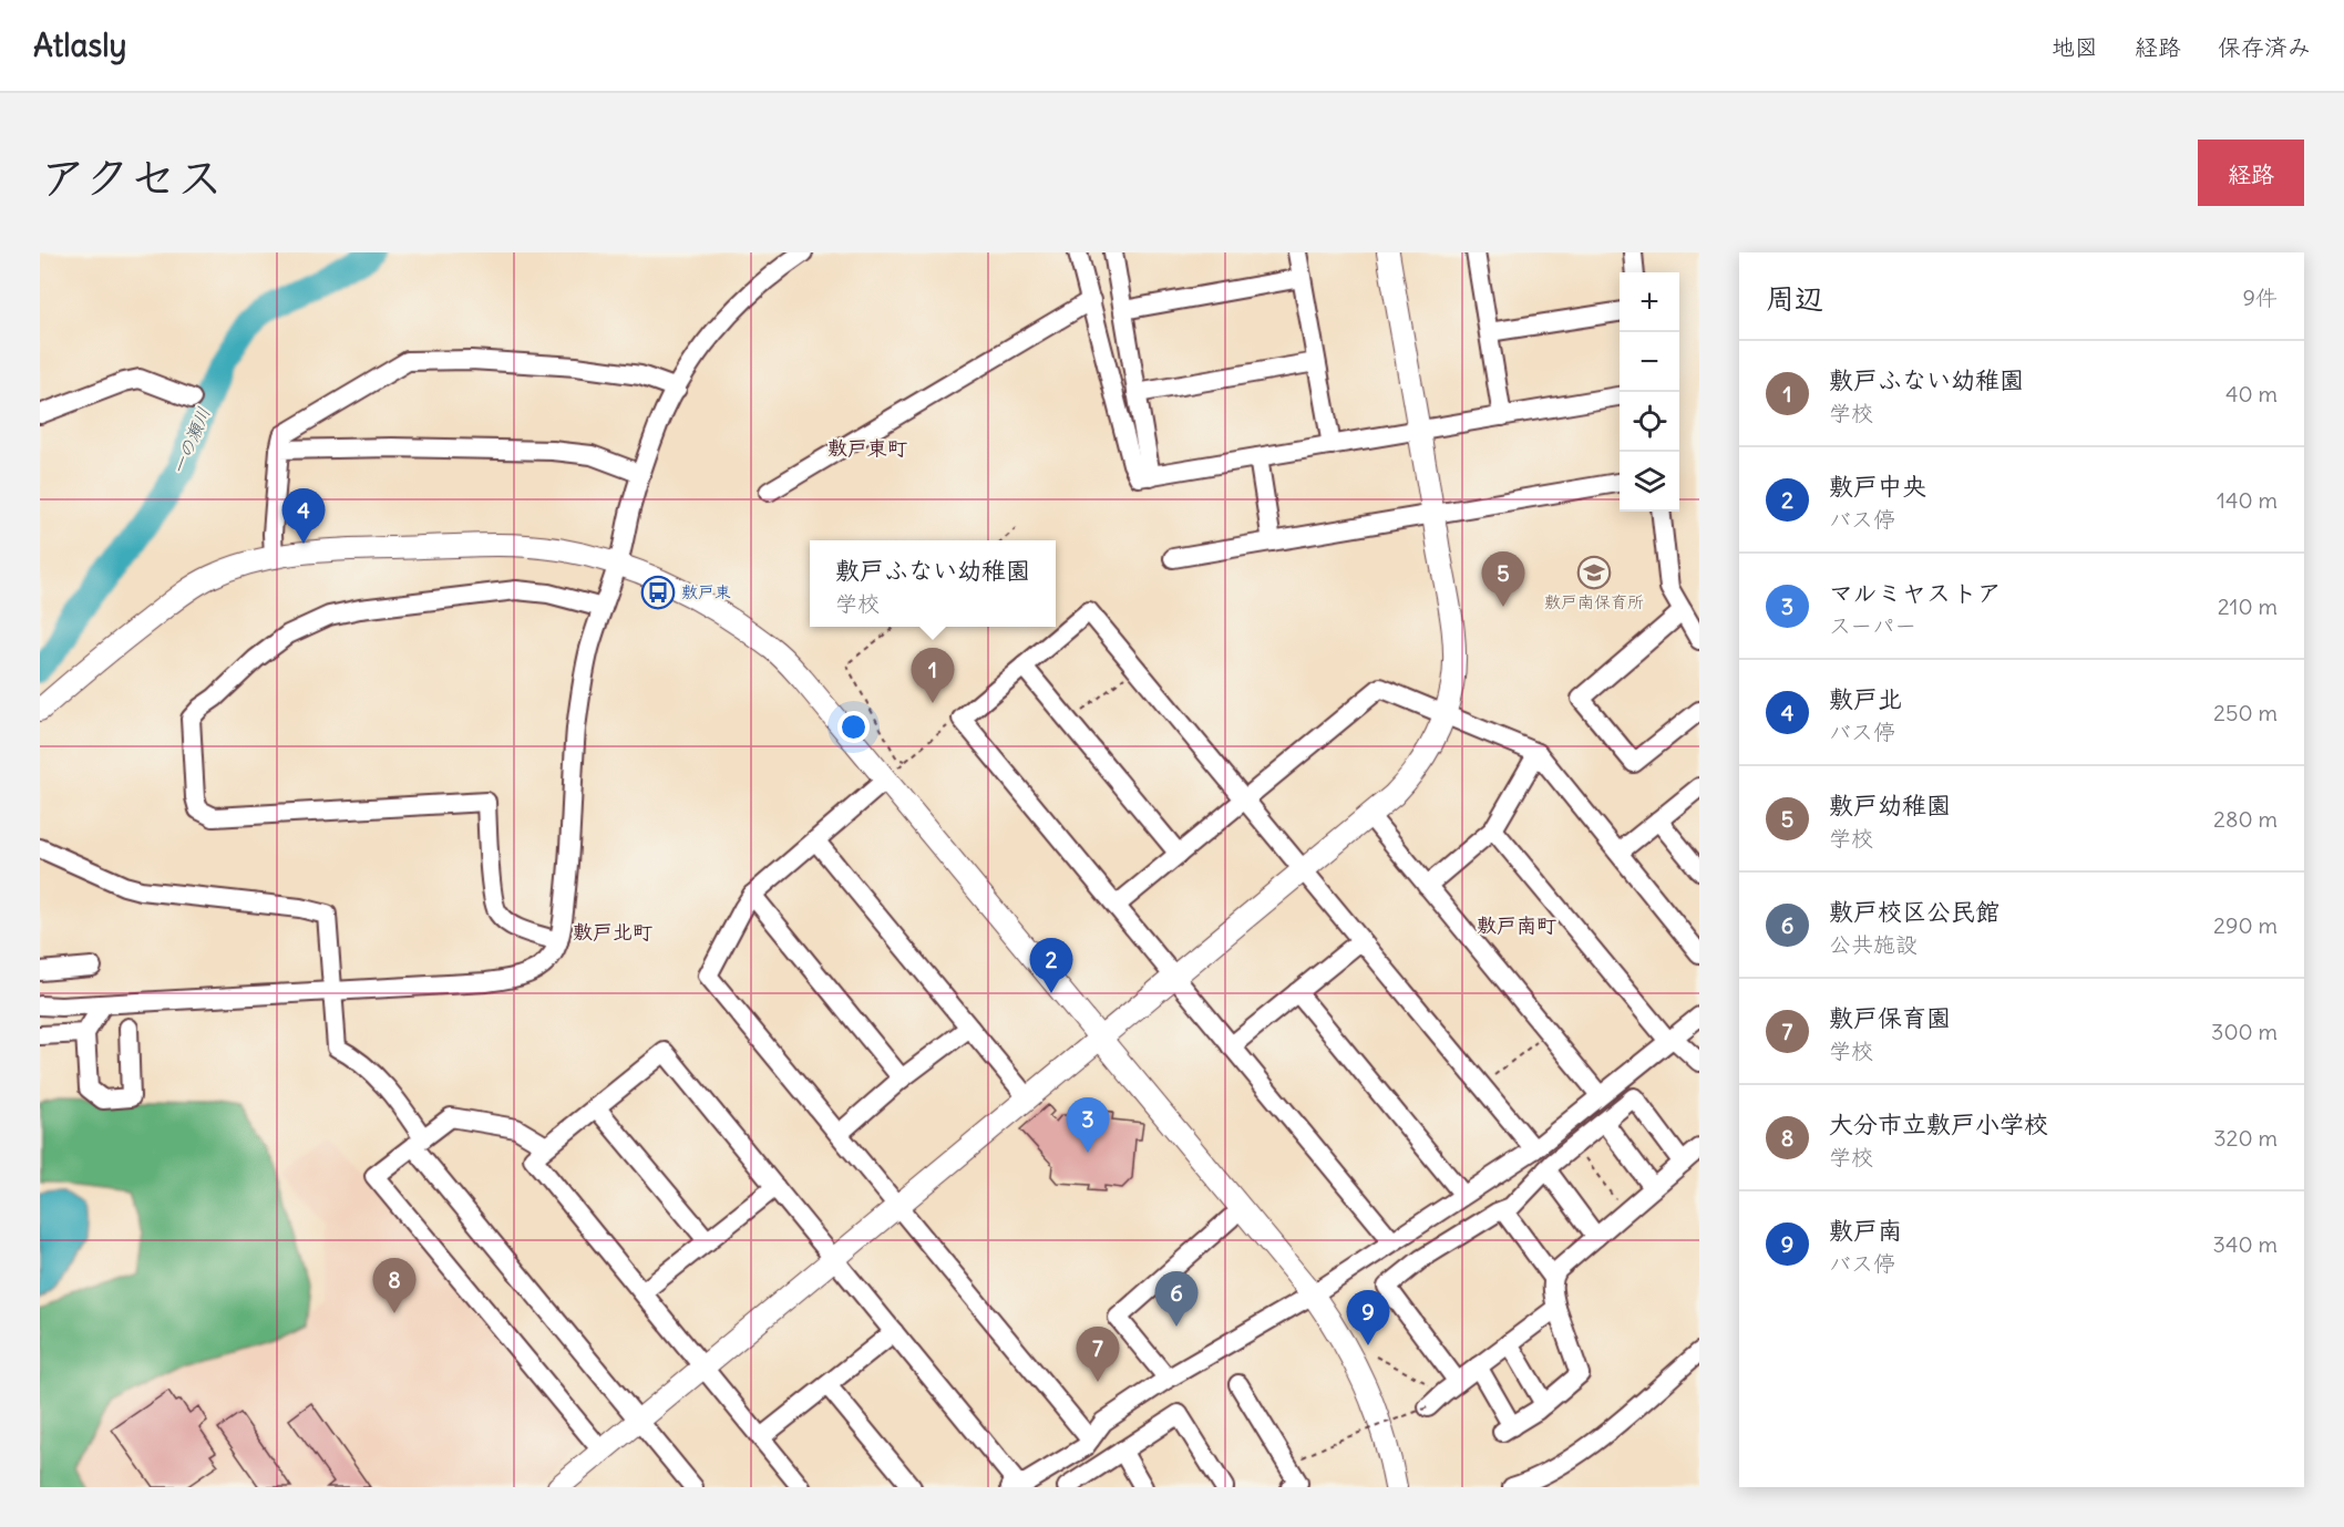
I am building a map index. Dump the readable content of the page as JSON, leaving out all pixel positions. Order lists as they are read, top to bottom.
{
  "districts": ["敷戸東町", "敷戸南町", "敷戸北町"],
  "water": ["一の瀬川"],
  "places": {
    "school or university": ["敷戸南保育所"],
    "bus stop": ["敷戸東"]
  },
  "page": {
    "header": "Atlasly",
    "nav": ["地図", "経路", "保存済み"],
    "title": "アクセス",
    "buttons": "経路",
    "heading": ["周辺", "9件"],
    "map_buttons": ["+", "−"],
    "list": [
      {
        "mark": "1",
        "name": "敷戸ふない幼稚園",
        "note": "学校",
        "value": "40 m"
      },
      {
        "mark": "2",
        "name": "敷戸中央",
        "note": "バス停",
        "value": "140 m"
      },
      {
        "mark": "3",
        "name": "マルミヤストア",
        "note": "スーパー",
        "value": "210 m"
      },
      {
        "mark": "4",
        "name": "敷戸北",
        "note": "バス停",
        "value": "250 m"
      },
      {
        "mark": "5",
        "name": "敷戸幼稚園",
        "note": "学校",
        "value": "280 m"
      },
      {
        "mark": "6",
        "name": "敷戸校区公民館",
        "note": "公共施設",
        "value": "290 m"
      },
      {
        "mark": "7",
        "name": "敷戸保育園",
        "note": "学校",
        "value": "300 m"
      },
      {
        "mark": "8",
        "name": "大分市立敷戸小学校",
        "note": "学校",
        "value": "320 m"
      },
      {
        "mark": "9",
        "name": "敷戸南",
        "note": "バス停",
        "value": "340 m"
      }
    ],
    "pins": [
      "4",
      "5",
      "1",
      "2",
      "3",
      "8",
      "6",
      "9",
      "7"
    ],
    "popup": ["敷戸ふない幼稚園", "学校"]
  }
}
